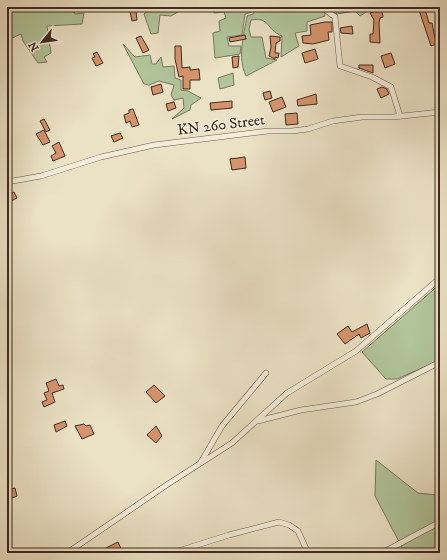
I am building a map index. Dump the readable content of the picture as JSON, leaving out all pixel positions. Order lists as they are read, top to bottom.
{
  "streets": {
    "street": ["KN 260 Street"]
  },
  "north": "bottom left"
}
